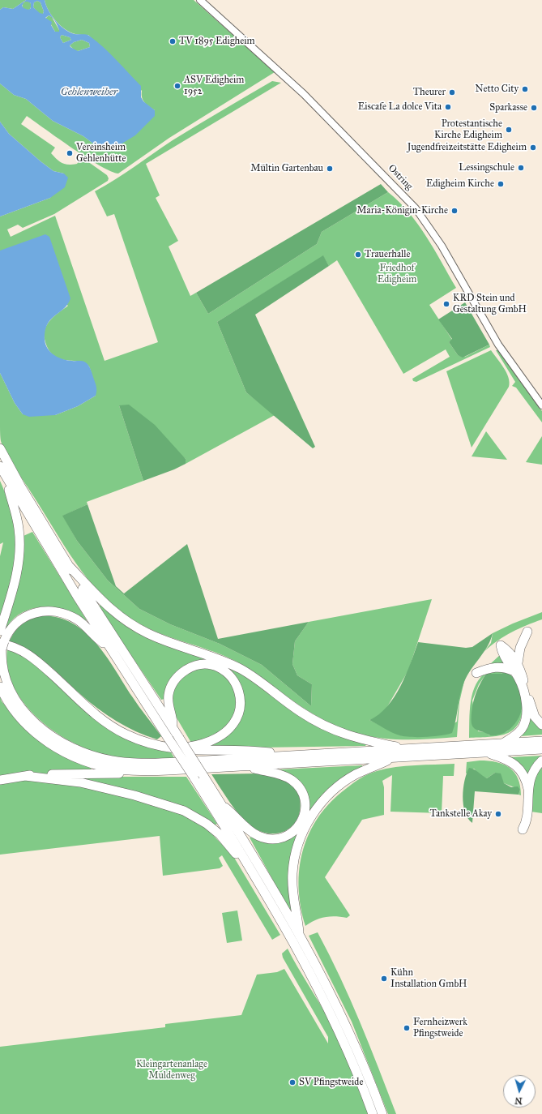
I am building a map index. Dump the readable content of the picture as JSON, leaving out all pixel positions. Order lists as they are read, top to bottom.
{
  "streets": {
    "street": ["Ostring"]
  },
  "water": ["Gehlenweiher"],
  "parks": ["Friedhof Edigheim", "Kleingartenanlage Muldenweg"],
  "places": [
    "TV 1895 Edigheim",
    "ASV Edigheim 1952",
    "Netto City",
    "Theurer",
    "Eiscafe La dolce Vita",
    "Sparkasse",
    "Protestantische Kirche Edigheim",
    "Jugendfreizeitstätte Edigheim",
    "Vereinsheim Gehlenhütte",
    "Lessingschule",
    "Mültin Gartenbau",
    "Edigheim Kirche",
    "Maria-Königin-Kirche",
    "Trauerhalle",
    "KRD Stein und Gestaltung GmbH",
    "Tankstelle Akay",
    "Kühn Installation GmbH",
    "Fernheizwerk Pfingstweide",
    "SV Pfingstweide"
  ],
  "north": "bottom"
}
